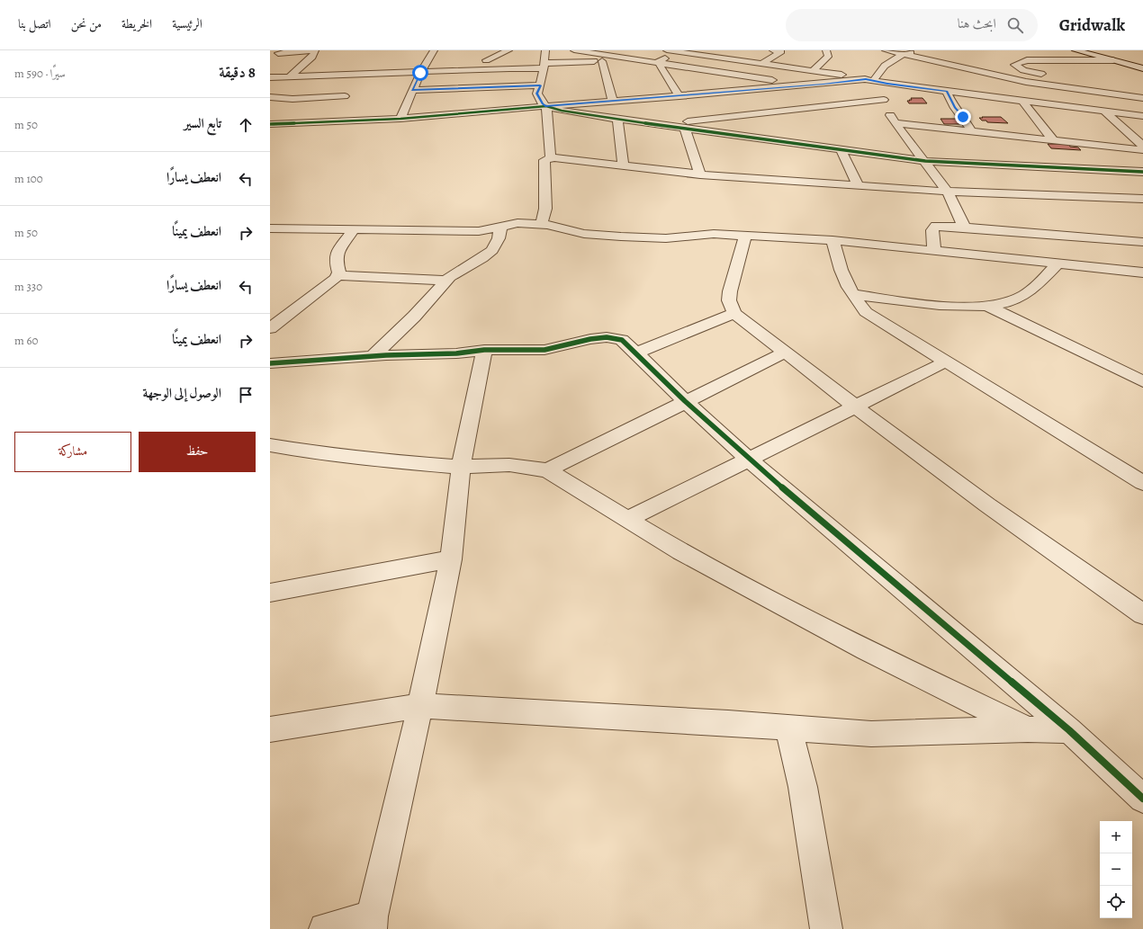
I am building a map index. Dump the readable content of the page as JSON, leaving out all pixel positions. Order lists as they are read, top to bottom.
{
  "page": {
    "header": "Gridwalk",
    "search": "ابحث هنا",
    "nav": [
      "الرئيسية",
      "الخريطة",
      "من نحن",
      "اتصل بنا"
    ],
    "heading": ["8 دقيقة", "سيرًا · 590 m"],
    "list": [
      ["تابع السير", "50 m"],
      ["انعطف يسارًا", "100 m"],
      ["انعطف يمينًا", "50 m"],
      ["انعطف يسارًا", "330 m"],
      ["انعطف يمينًا", "60 m"],
      "الوصول إلى الوجهة"
    ],
    "buttons": ["حفظ", "مشاركة"],
    "map_buttons": ["+", "−"]
  }
}
